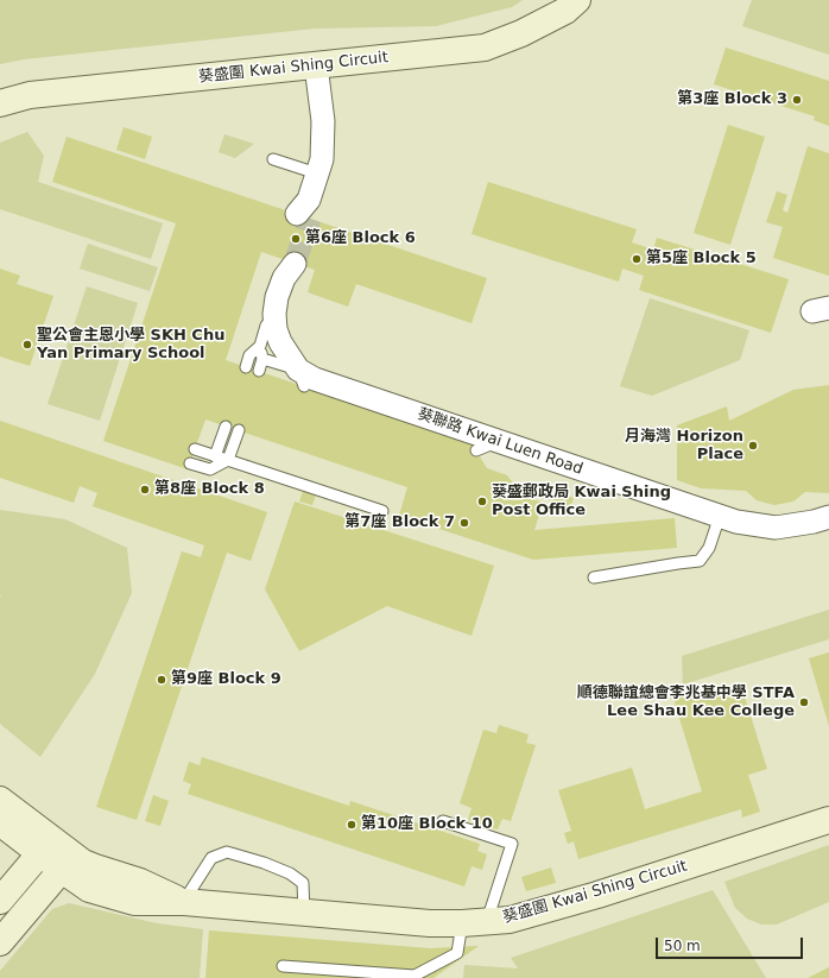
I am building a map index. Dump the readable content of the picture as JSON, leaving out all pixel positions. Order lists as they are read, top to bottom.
{
  "streets": {
    "street": ["葵盛圍 Kwai Shing Circuit", "葵聯路 Kwai Luen Road"]
  },
  "places": [
    "第3座 Block 3",
    "第6座 Block 6",
    "第5座 Block 5",
    "聖公會主恩小學 SKH Chu Yan Primary School",
    "月海灣 Horizon Place",
    "第8座 Block 8",
    "葵盛郵政局 Kwai Shing Post Office",
    "第7座 Block 7",
    "第9座 Block 9",
    "順德聯誼總會李兆基中學 STFA Lee Shau Kee College",
    "第10座 Block 10"
  ],
  "scale_bar": "50 m"
}
